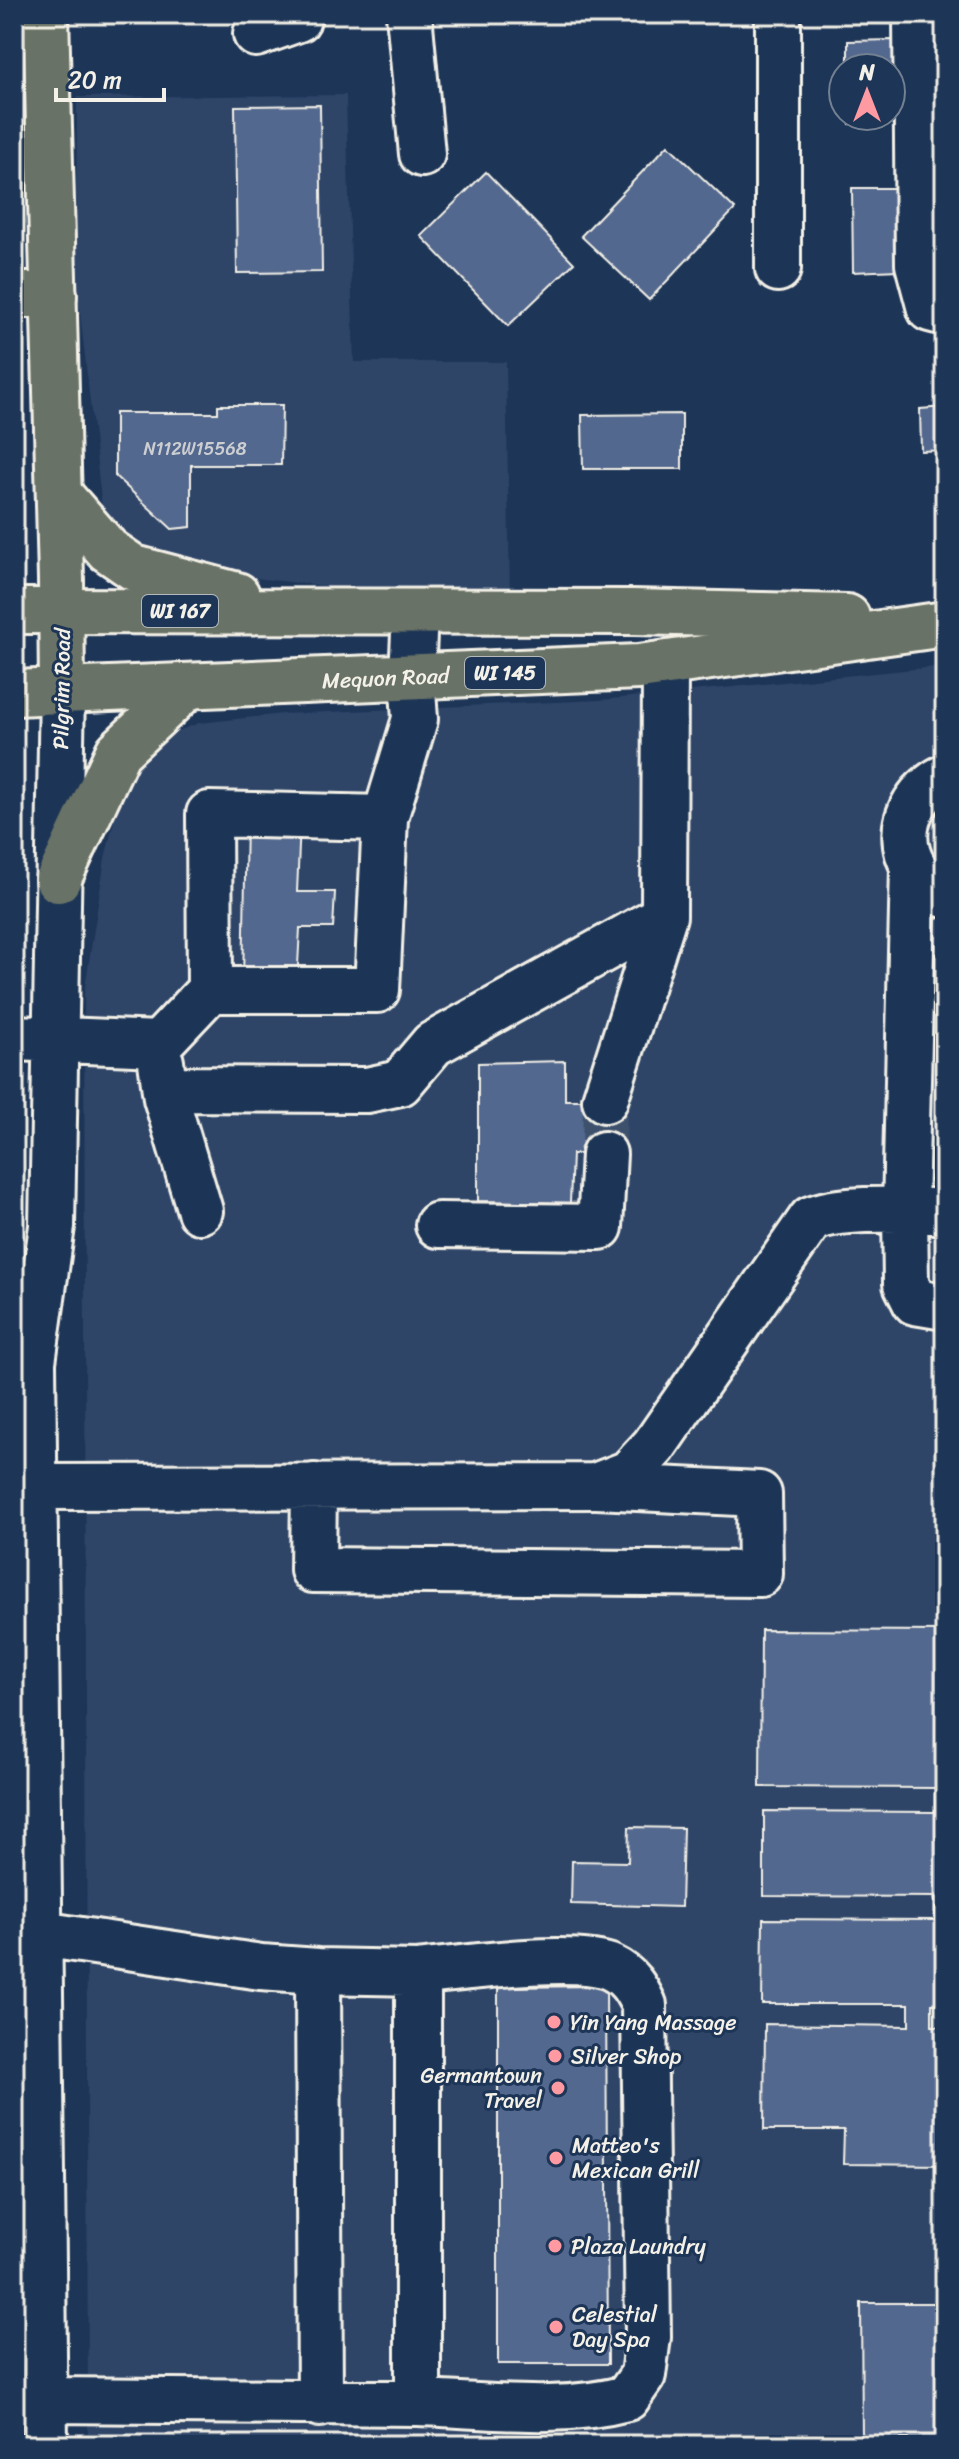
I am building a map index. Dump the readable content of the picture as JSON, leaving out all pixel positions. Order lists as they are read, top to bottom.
{
  "streets": {
    "main road": [
      "WI 167",
      "WI 145",
      "Mequon Road",
      "Pilgrim Road"
    ]
  },
  "crossings": [
    ["WI 145", "Mequon Road"],
    ["WI 145", "Pilgrim Road"],
    ["Mequon Road", "Pilgrim Road"]
  ],
  "places": [
    "Yin Yang Massage",
    "Silver Shop",
    "Germantown Travel",
    "Matteo's Mexican Grill",
    "Plaza Laundry",
    "Celestial Day Spa"
  ],
  "house_numbers": ["N112W15568"],
  "scale_bar": "20 m",
  "north": "top"
}
